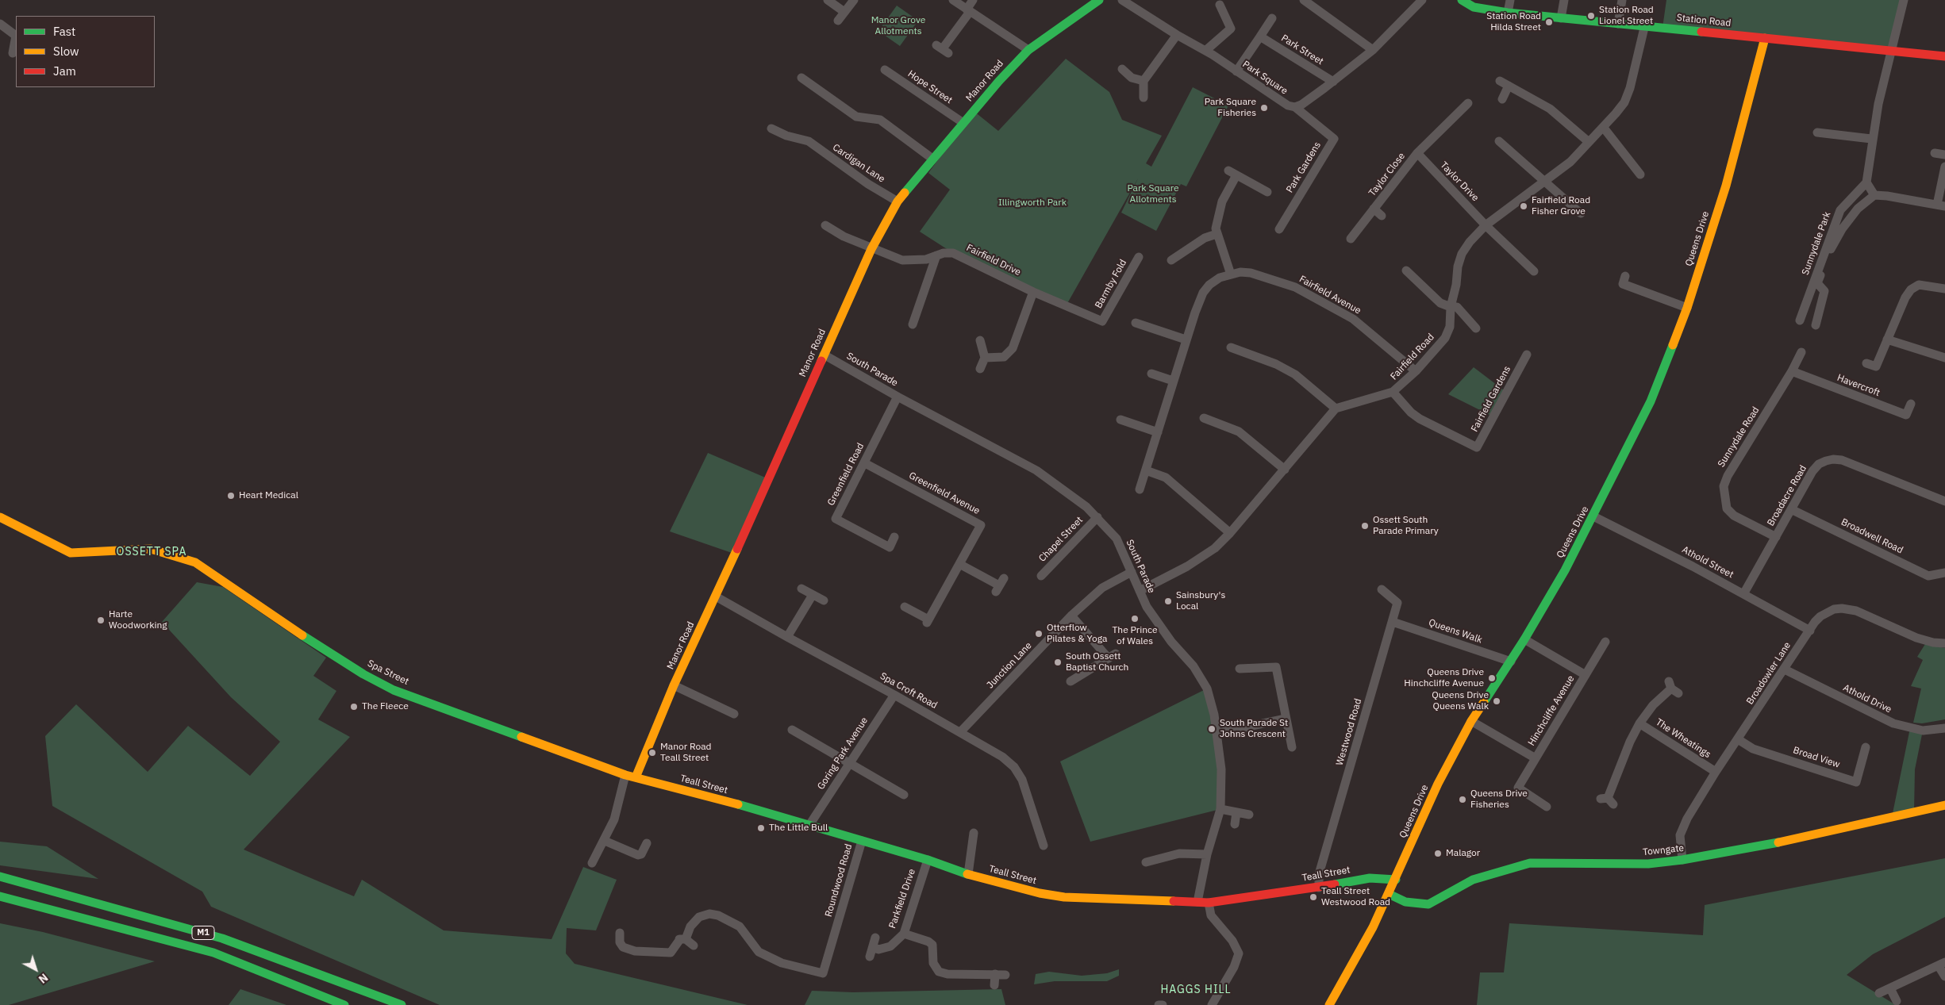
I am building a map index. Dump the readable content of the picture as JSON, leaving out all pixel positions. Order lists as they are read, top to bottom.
{
  "streets": {
    "main road": [
      "Station Road",
      "Manor Road",
      "Queens Drive",
      "Spa Street",
      "Teall Street",
      "Towngate",
      "M1"
    ],
    "street": [
      "Park Street",
      "Park Square",
      "Hope Street",
      "Cardigan Lane",
      "Park Gardens",
      "Taylor Close",
      "Taylor Drive",
      "Sunnydale Park",
      "Fairfield Drive",
      "Barmby Fold",
      "Fairfield Avenue",
      "Fairfield Road",
      "South Parade",
      "Havercroft",
      "Fairfield Gardens",
      "Sunnydale Road",
      "Greenfield Road",
      "Greenfield Avenue",
      "Broadacre Road",
      "Broadwell Road",
      "Chapel Street",
      "Athold Street",
      "Queens Walk",
      "Junction Lane",
      "Broadowler Lane",
      "Spa Croft Road",
      "Athold Drive",
      "Hinchcliffe Avenue",
      "Westwood Road",
      "The Wheatings",
      "Goring Park Avenue",
      "Broad View",
      "Roundwood Road",
      "Parkfield Drive"
    ]
  },
  "crossings": [
    ["Station Road", "Queens Drive"],
    ["Station Road", "Fairfield Road"],
    ["Park Square", "Park Gardens"],
    ["Manor Road", "Hope Street"],
    ["Manor Road", "Cardigan Lane"],
    ["Manor Road", "Fairfield Drive"],
    ["Manor Road", "South Parade"],
    ["Manor Road", "Spa Street"],
    ["Manor Road", "Spa Croft Road"],
    ["Manor Road", "Teall Street"],
    ["Taylor Close", "Taylor Drive"],
    ["Taylor Drive", "Fairfield Road"],
    ["Queens Drive", "Athold Street"],
    ["Queens Drive", "Queens Walk"],
    ["Queens Drive", "Hinchcliffe Avenue"],
    ["Queens Drive", "Teall Street"],
    ["Queens Drive", "Towngate"],
    ["Fairfield Drive", "Barmby Fold"],
    ["Fairfield Avenue", "Fairfield Road"],
    ["Fairfield Road", "Fairfield Gardens"],
    ["South Parade", "Greenfield Road"],
    ["South Parade", "Chapel Street"],
    ["South Parade", "Junction Lane"],
    ["South Parade", "Teall Street"],
    ["Havercroft", "Sunnydale Road"],
    ["Sunnydale Road", "Broadacre Road"],
    ["Greenfield Road", "Greenfield Avenue"],
    ["Broadacre Road", "Broadwell Road"],
    ["Broadacre Road", "Athold Street"],
    ["Athold Street", "Broadowler Lane"],
    ["Queens Walk", "Westwood Road"],
    ["Junction Lane", "Spa Croft Road"],
    ["Spa Street", "Teall Street"],
    ["Broadowler Lane", "Athold Drive"],
    ["Broadowler Lane", "The Wheatings"],
    ["Broadowler Lane", "Broad View"],
    ["Broadowler Lane", "Towngate"],
    ["Spa Croft Road", "Goring Park Avenue"],
    ["Westwood Road", "Teall Street"],
    ["Goring Park Avenue", "Teall Street"],
    ["Teall Street", "Roundwood Road"],
    ["Teall Street", "Parkfield Drive"]
  ],
  "districts": ["OSSETT SPA", "HAGGS HILL"],
  "parks": ["Manor Grove Allotments", "Park Square Allotments", "Illingworth Park"],
  "places": [
    "Station Road Lionel Street",
    "Station Road Hilda Street",
    "Park Square Fisheries",
    "Fairfield Road Fisher Grove",
    "Heart Medical",
    "Ossett South Parade Primary",
    "Sainsbury's Local",
    "The Prince of Wales",
    "Harte Woodworking",
    "Otterflow Pilates & Yoga",
    "South Ossett Baptist Church",
    "Queens Drive Hinchcliffe Avenue",
    "Queens Drive Queens Walk",
    "The Fleece",
    "South Parade St Johns Crescent",
    "Manor Road Teall Street",
    "Queens Drive Fisheries",
    "The Little Bull",
    "Malagor",
    "Teall Street Westwood Road"
  ],
  "legend": ["Fast", "Slow", "Jam"],
  "north": "bottom right"
}
